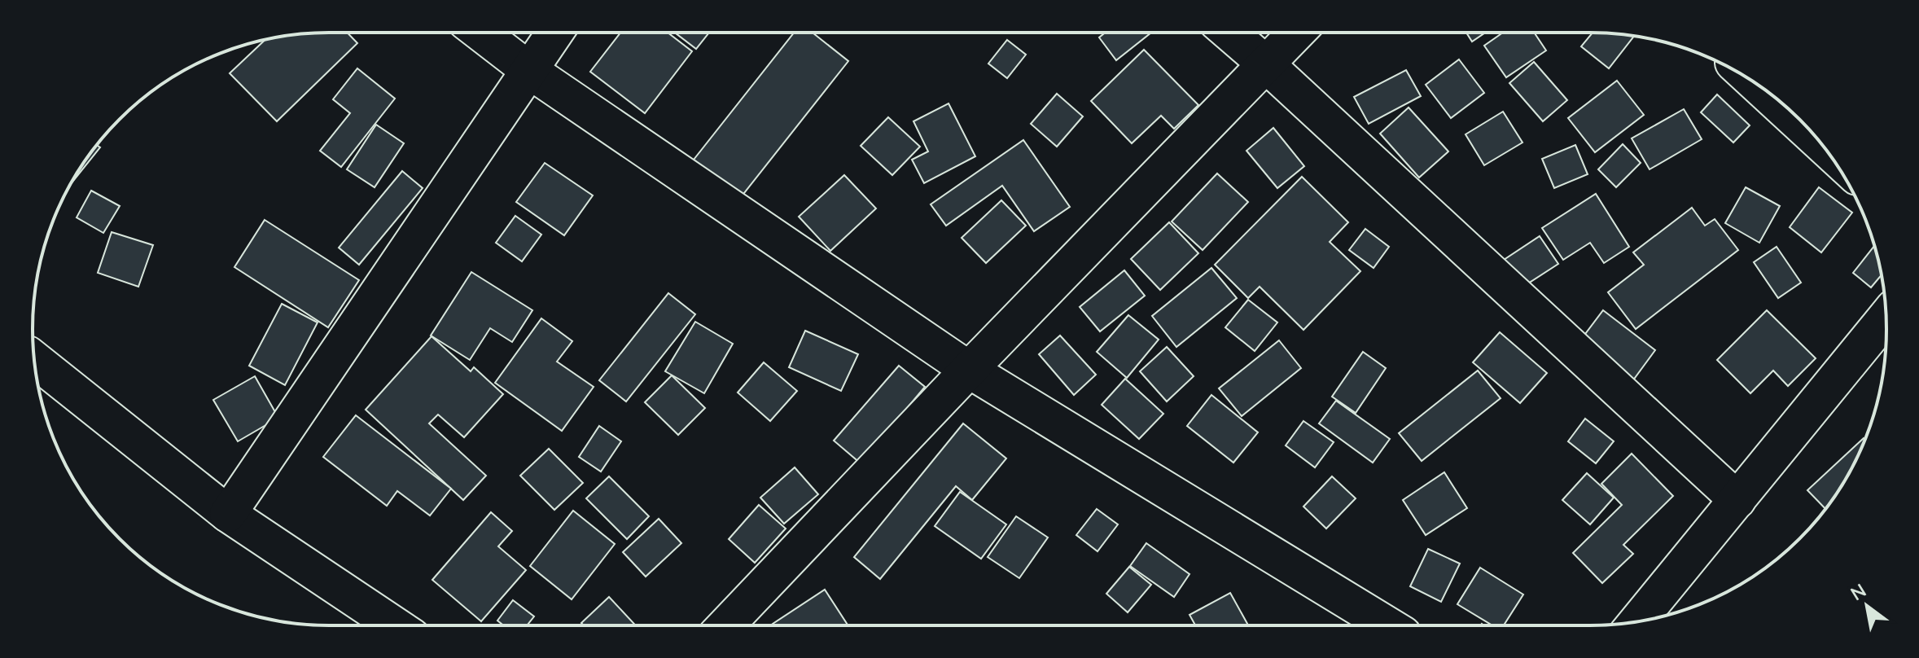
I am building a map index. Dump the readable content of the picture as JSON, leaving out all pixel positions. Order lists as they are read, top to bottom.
{
  "north": "top left"
}
